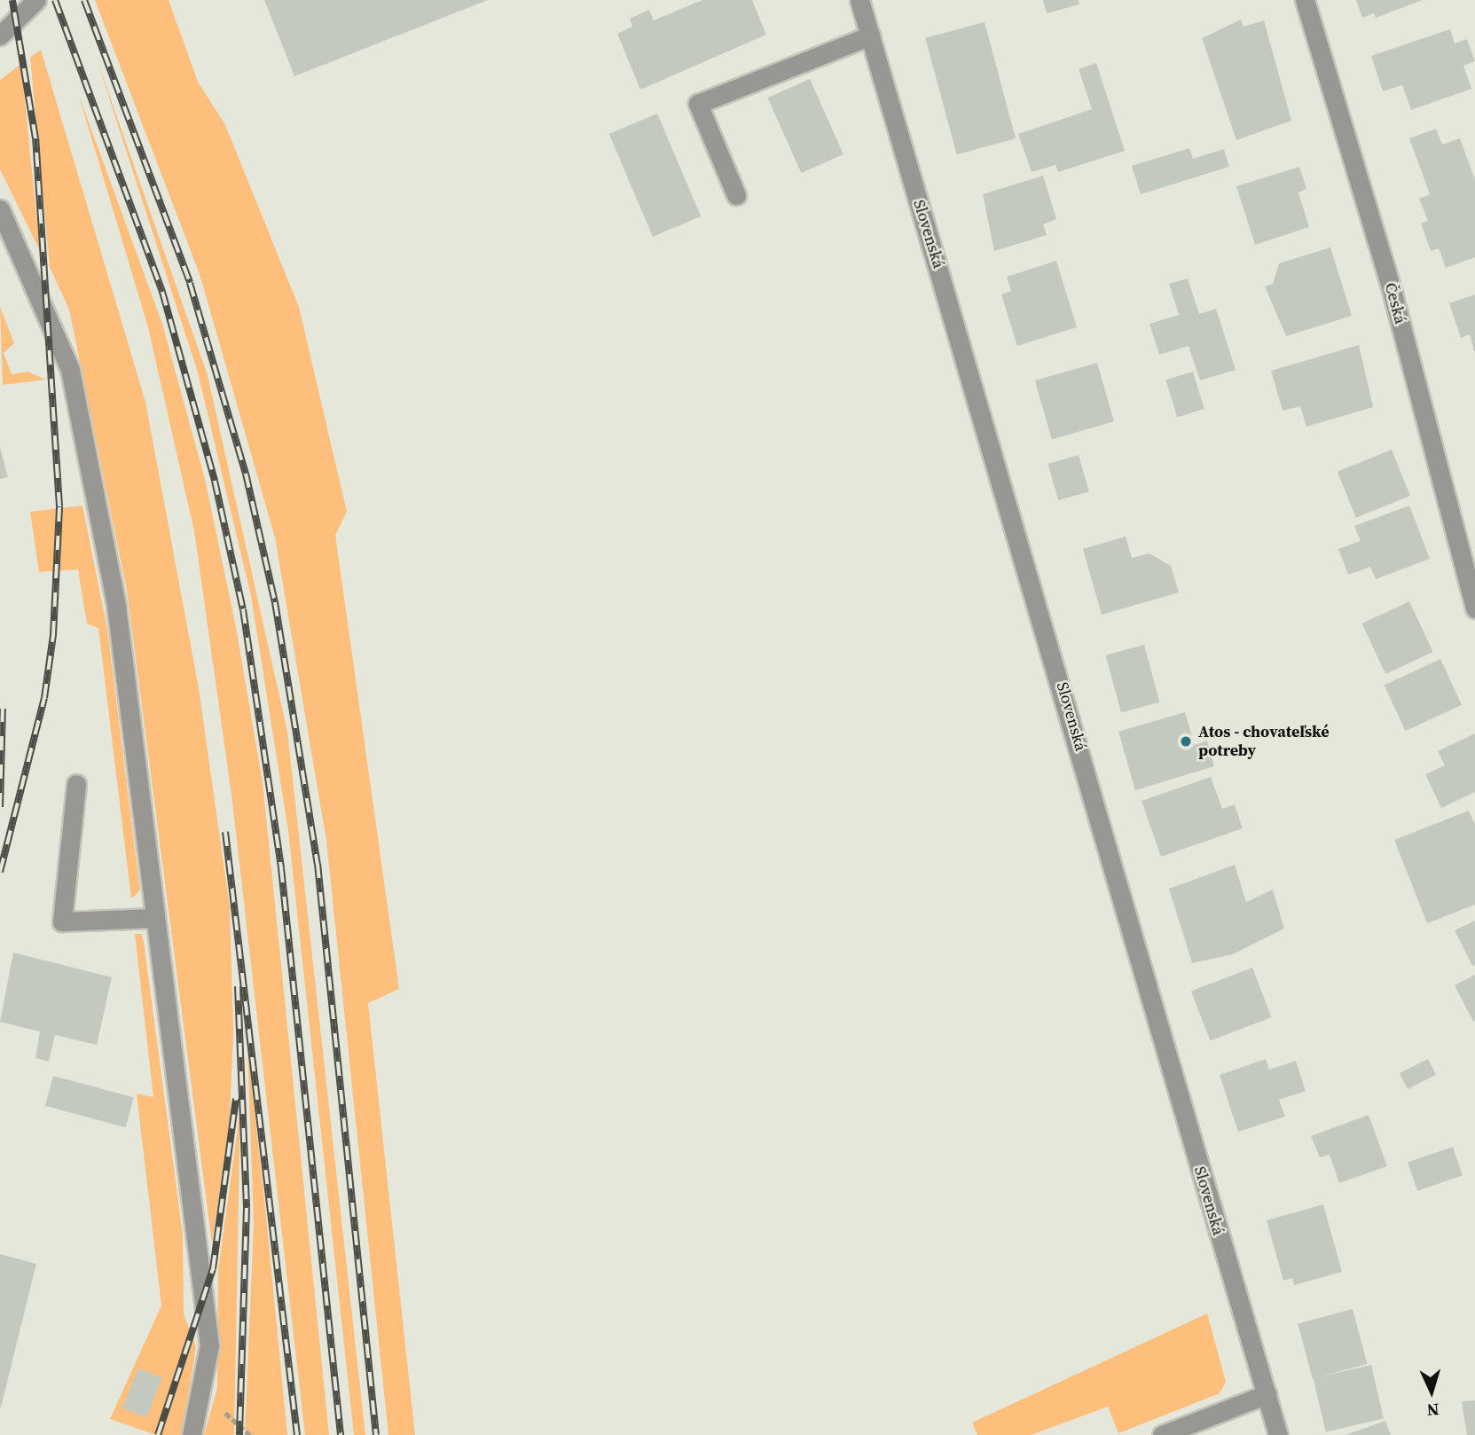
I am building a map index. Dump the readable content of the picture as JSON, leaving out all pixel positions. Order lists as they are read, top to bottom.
{
  "streets": {
    "street": ["Slovenská", "Česká"]
  },
  "places": ["Atos - chovateľské potreby"],
  "north": "bottom"
}
